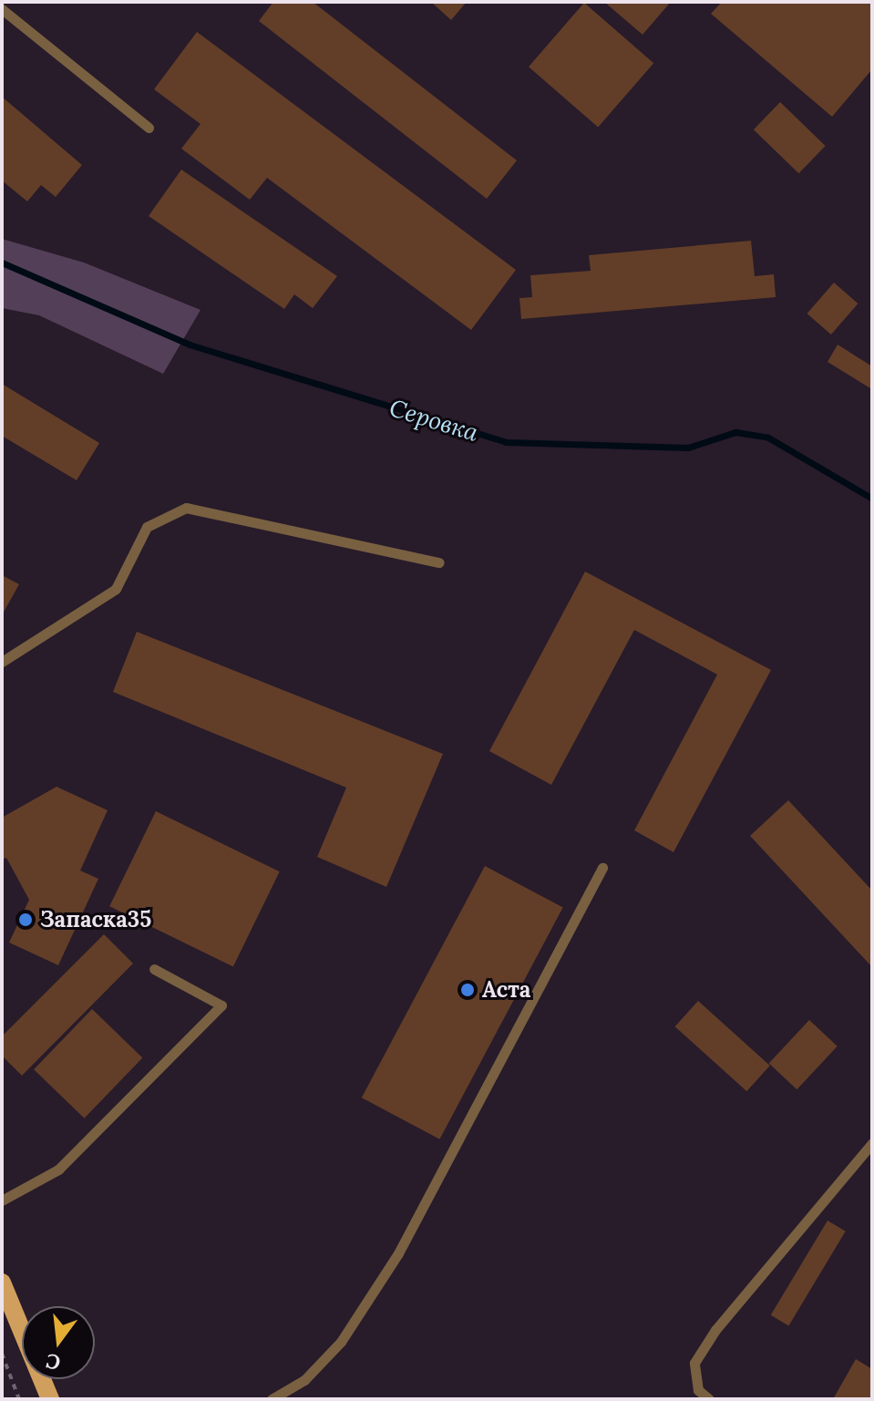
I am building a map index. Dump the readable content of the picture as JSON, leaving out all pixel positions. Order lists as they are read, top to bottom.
{
  "water": ["Серовка"],
  "places": ["Запаска35", "Аста"],
  "north": "bottom"
}
